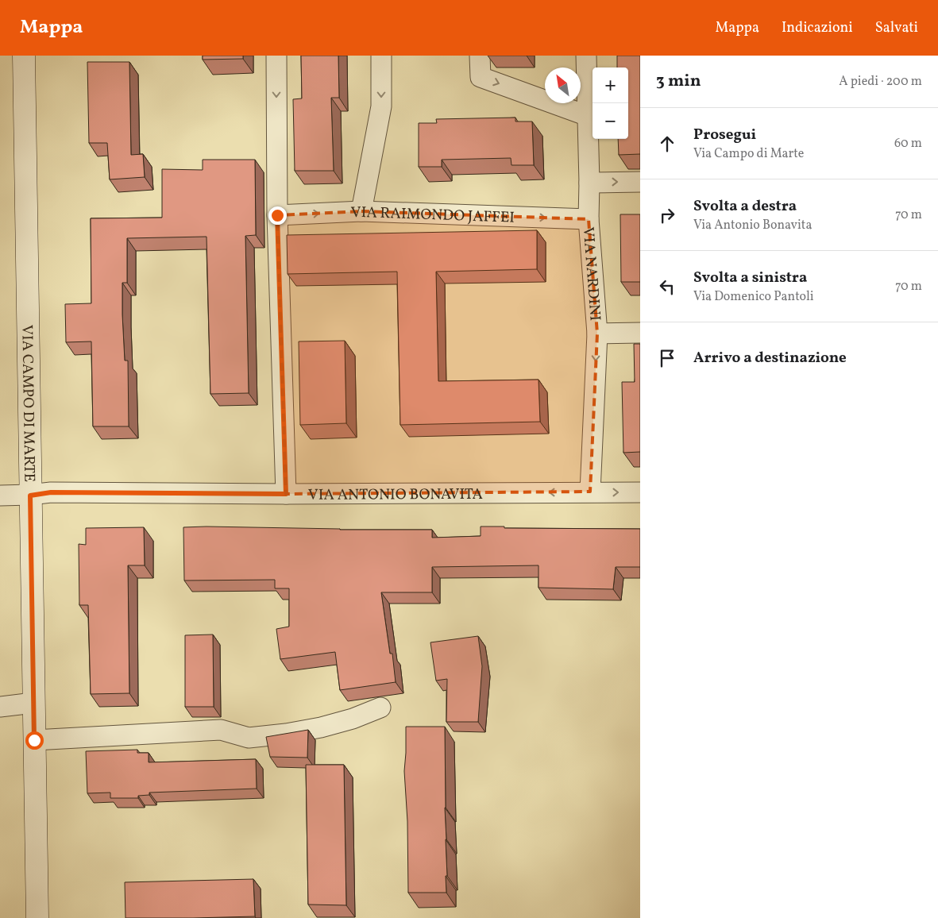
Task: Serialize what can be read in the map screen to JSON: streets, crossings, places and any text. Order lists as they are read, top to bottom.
{
  "streets": {
    "main road": ["VIA CAMPO DI MARTE"],
    "street": ["VIA RAIMONDO JAFFEI", "VIA NARDINI", "VIA ANTONIO BONAVITA"]
  },
  "crossings": [
    ["VIA RAIMONDO JAFFEI", "VIA NARDINI"],
    ["VIA NARDINI", "VIA ANTONIO BONAVITA"],
    ["VIA CAMPO DI MARTE", "VIA ANTONIO BONAVITA"]
  ],
  "one_way": ["VIA RAIMONDO JAFFEI", "VIA NARDINI"],
  "north": "top left",
  "page": {
    "header": "Mappa",
    "nav": ["Mappa", "Indicazioni", "Salvati"],
    "heading": ["3 min", "A piedi · 200 m"],
    "map_buttons": ["+", "−"],
    "list": [
      ["Prosegui", "Via Campo di Marte", "60 m"],
      ["Svolta a destra", "Via Antonio Bonavita", "70 m"],
      ["Svolta a sinistra", "Via Domenico Pantoli", "70 m"],
      "Arrivo a destinazione"
    ]
  }
}
